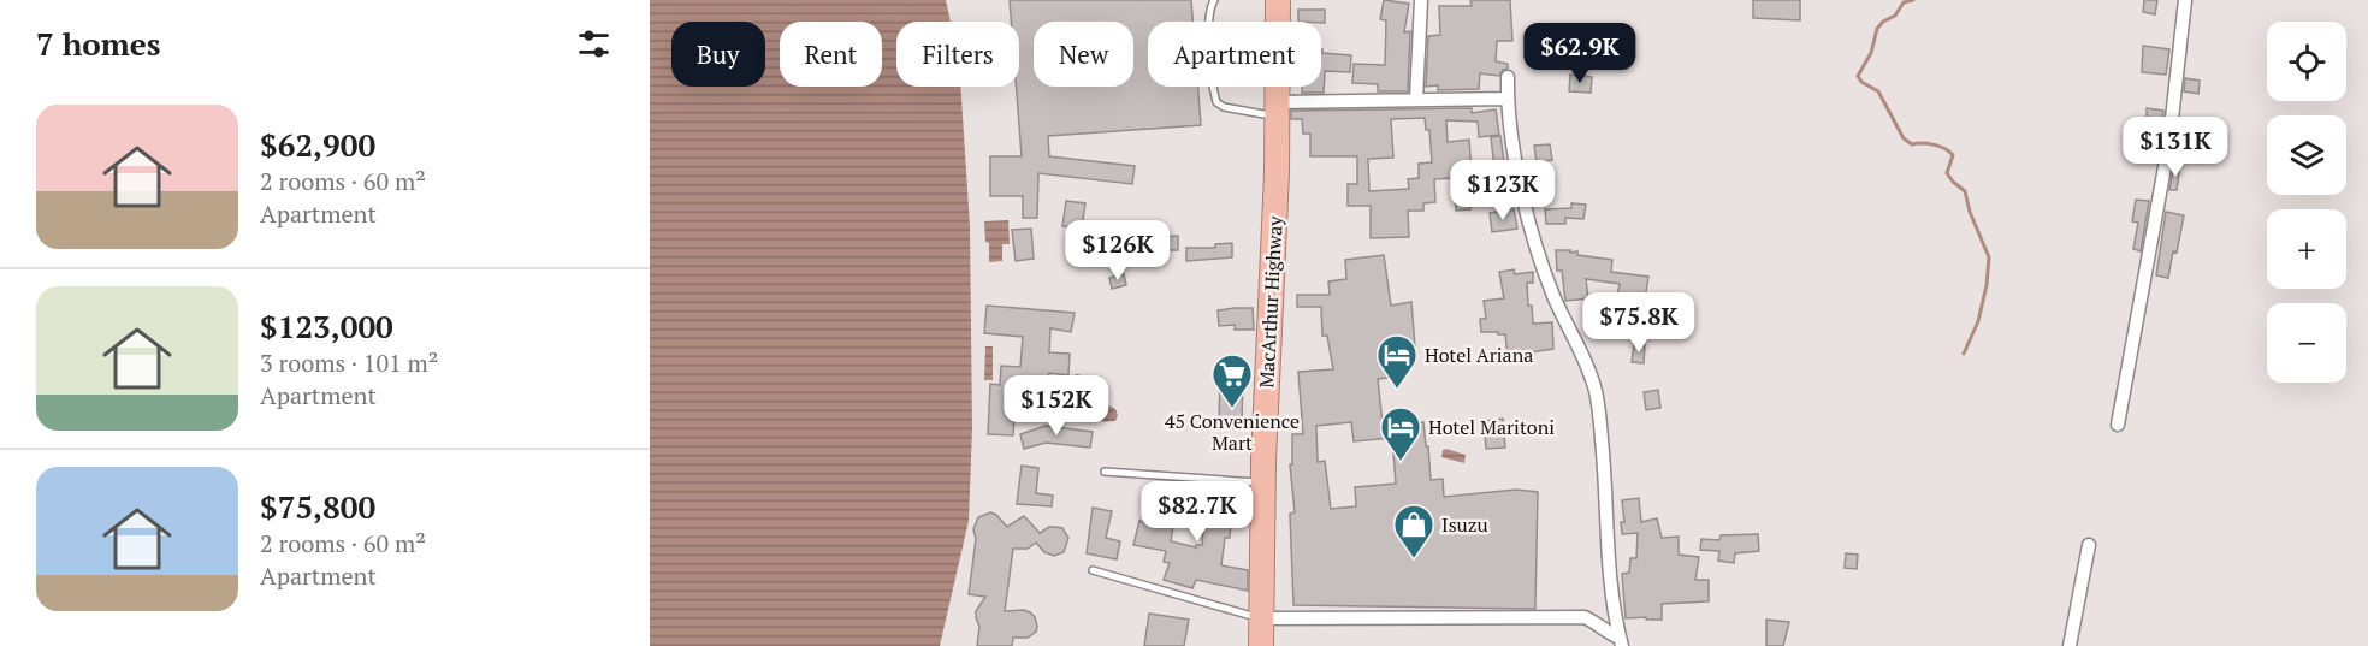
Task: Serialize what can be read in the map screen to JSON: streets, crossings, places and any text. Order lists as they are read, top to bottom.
{
  "streets": {
    "highway": ["MacArthur Highway"]
  },
  "places": {
    "hotel": ["Hotel Ariana", "Hotel Maritoni"],
    "supermarket": ["45 Convenience Mart"],
    "shop": ["Isuzu"]
  },
  "page": {
    "heading": "7 homes",
    "map_buttons": ["+", "−"],
    "chip": [
      "Buy",
      "Rent",
      "Filters",
      "New",
      "Apartment"
    ],
    "price": [
      "$62.9K",
      "$131K",
      "$123K",
      "$126K",
      "$75.8K",
      "$152K",
      "$82.7K"
    ],
    "list": [
      {
        "name": "$62,900",
        "note": "2 rooms · 60 m² · Apartment"
      },
      {
        "name": "$123,000",
        "note": "3 rooms · 101 m² · Apartment"
      },
      {
        "name": "$75,800",
        "note": "2 rooms · 60 m² · Apartment"
      }
    ]
  }
}
